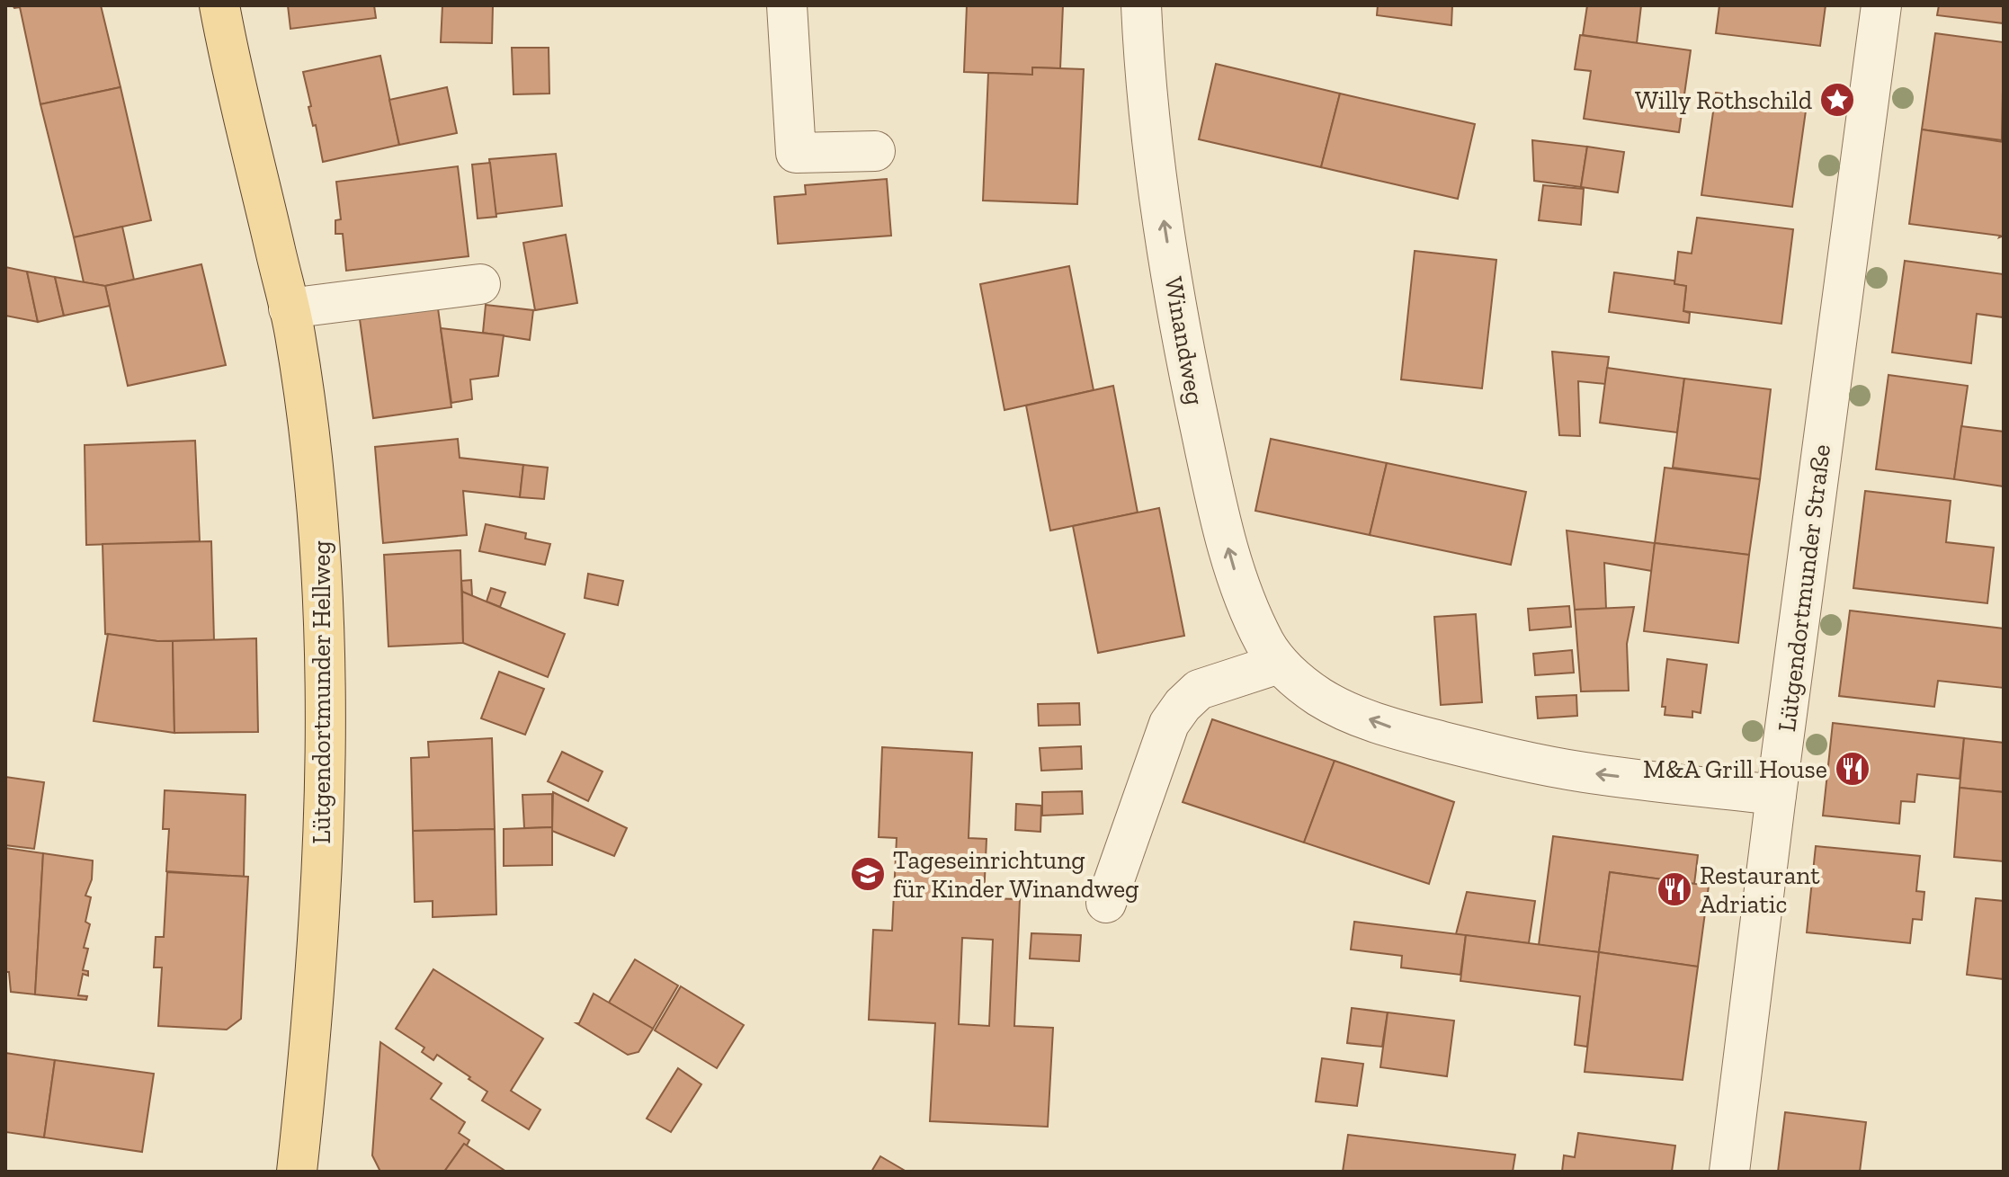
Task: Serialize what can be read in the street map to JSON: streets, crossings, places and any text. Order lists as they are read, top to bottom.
{
  "streets": {
    "main road": ["Lütgendortmunder Hellweg"],
    "street": ["Winandweg", "Lütgendortmunder Straße"]
  },
  "crossings": [
    ["Winandweg", "Lütgendortmunder Straße"]
  ],
  "one_way": ["Winandweg"],
  "places": {
    "place": ["Willy Rothschild"],
    "restaurant": ["M&A Grill House", "Restaurant Adriatic"],
    "school or university": ["Tageseinrichtung für Kinder Winandweg"]
  }
}
